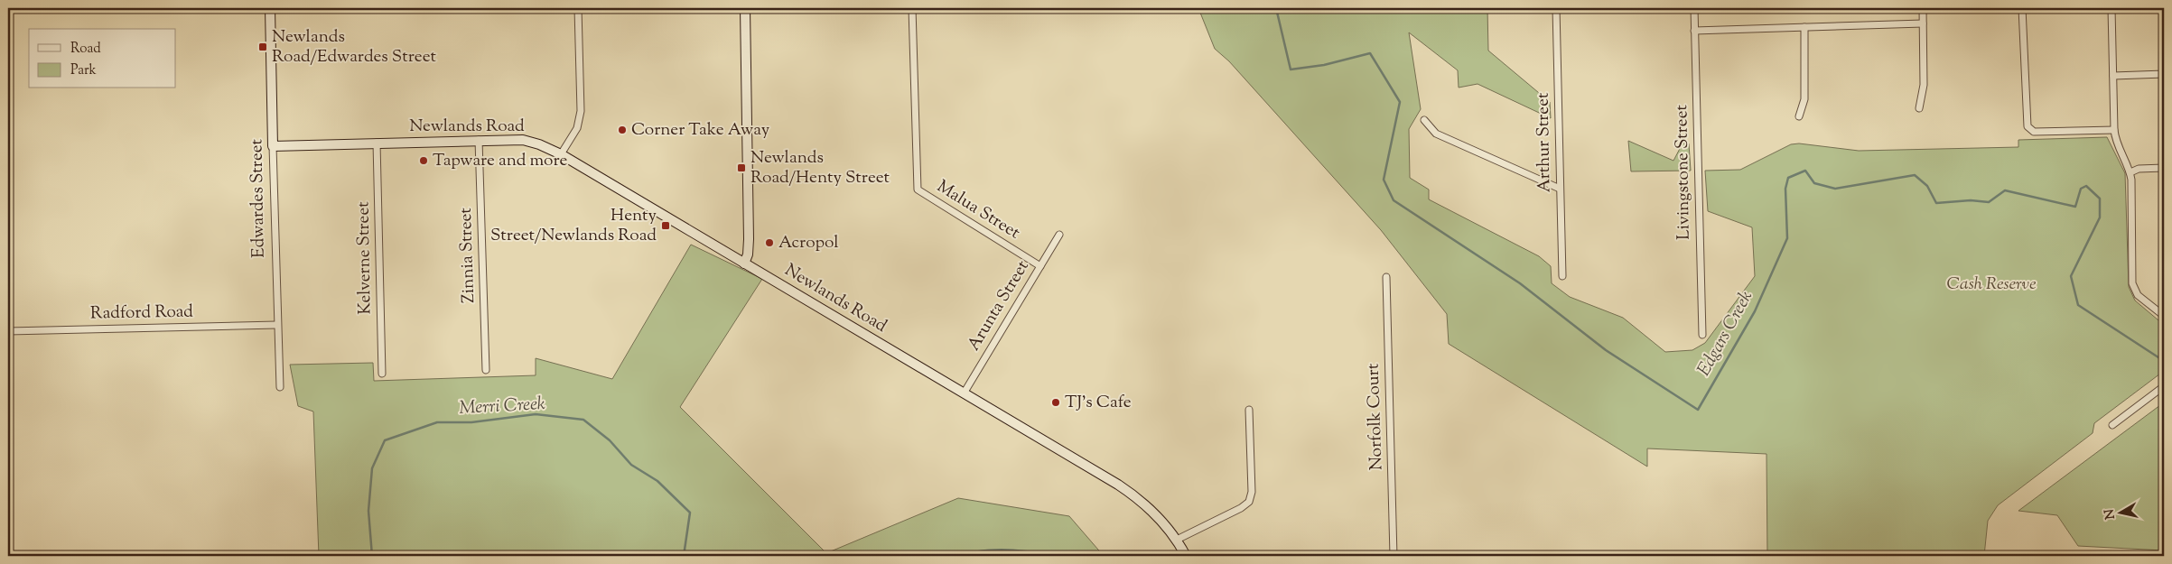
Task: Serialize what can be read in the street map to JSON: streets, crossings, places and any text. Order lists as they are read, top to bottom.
{
  "streets": {
    "street": [
      "Newlands Road",
      "Arthur Street",
      "Livingstone Street",
      "Edwardes Street",
      "Malua Street",
      "Zinnia Street",
      "Kelverne Street",
      "Arunta Street",
      "Radford Road",
      "Norfolk Court"
    ]
  },
  "crossings": [
    ["Newlands Road", "Edwardes Street"],
    ["Newlands Road", "Zinnia Street"],
    ["Newlands Road", "Kelverne Street"],
    ["Newlands Road", "Arunta Street"],
    ["Edwardes Street", "Radford Road"],
    ["Malua Street", "Arunta Street"]
  ],
  "water": ["Edgars Creek", "Merri Creek"],
  "parks": ["Cash Reserve"],
  "places": {
    "transit": ["Newlands Road/Edwardes Street", "Newlands Road/Henty Street", "Henty Street/Newlands Road"],
    "other": [
      "Corner Take Away",
      "Tapware and more",
      "Acropol",
      "TJ's Cafe"
    ]
  },
  "legend": ["Road", "Park"],
  "north": "left"
}
